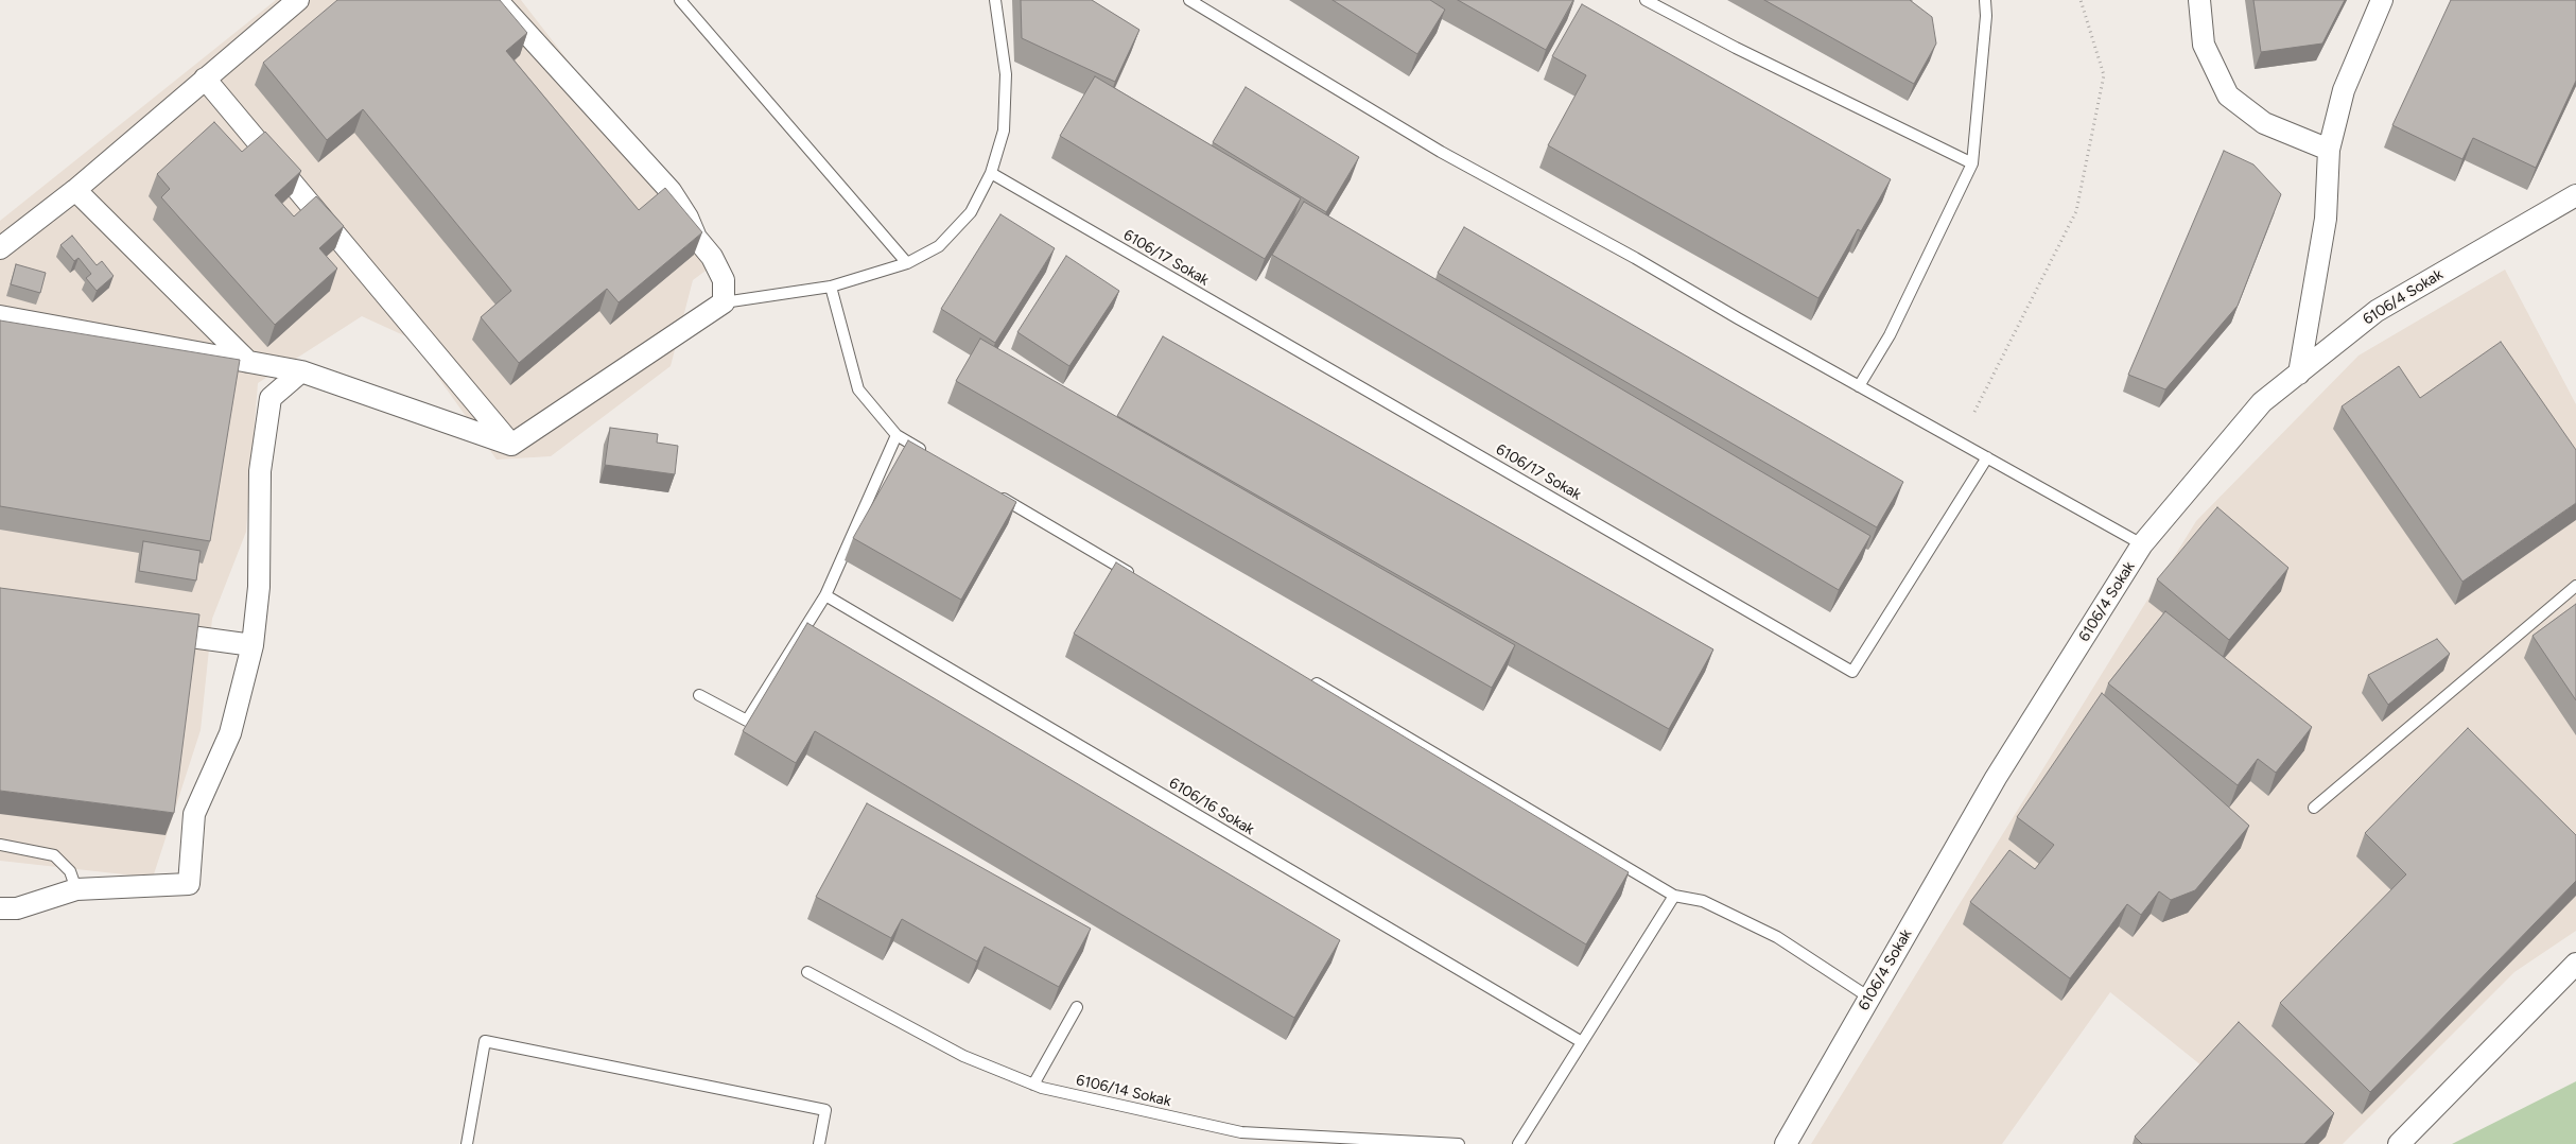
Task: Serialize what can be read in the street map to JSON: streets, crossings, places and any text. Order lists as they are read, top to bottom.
{
  "streets": {
    "street": ["6106/4 Sokak"],
    "lane": ["6106/17 Sokak", "6106/16 Sokak", "6106/14 Sokak"]
  }
}
